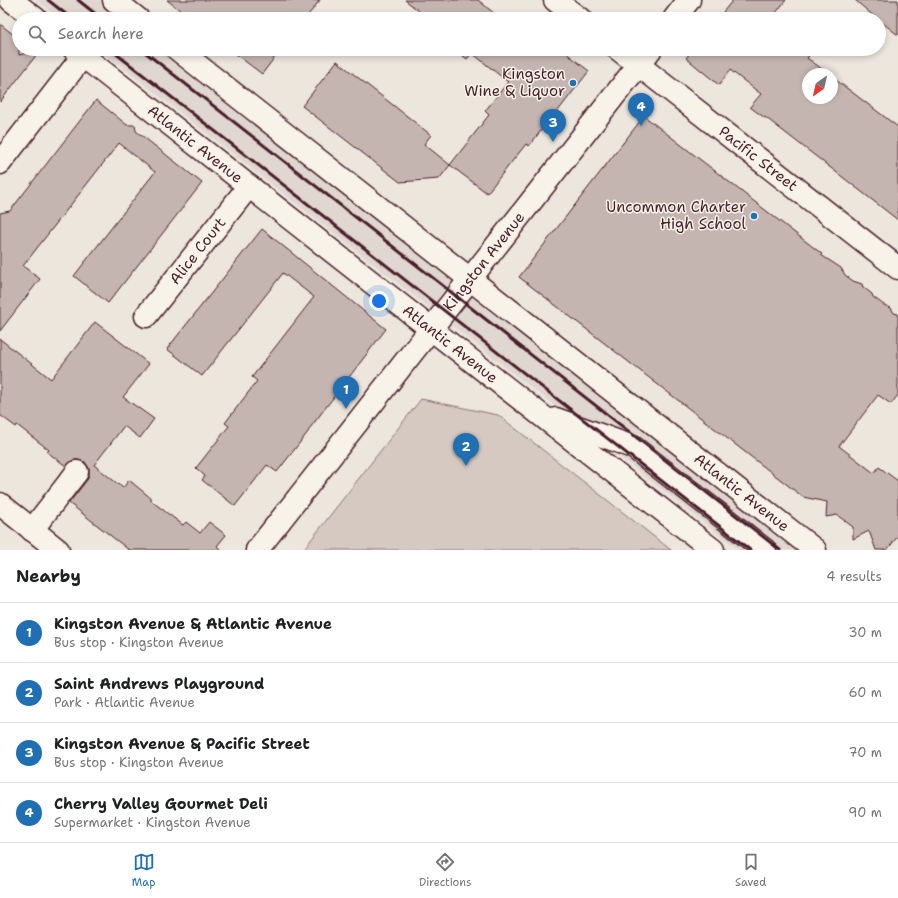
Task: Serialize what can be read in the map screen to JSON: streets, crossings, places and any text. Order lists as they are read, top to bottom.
{
  "streets": {
    "main road": [
      "Atlantic Avenue",
      "Pacific Street",
      "Alice Court",
      "Kingston Avenue"
    ]
  },
  "crossings": [
    ["Atlantic Avenue", "Alice Court"],
    ["Atlantic Avenue", "Kingston Avenue"],
    ["Pacific Street", "Kingston Avenue"]
  ],
  "places": ["Kingston Wine & Liquor", "Uncommon Charter High School"],
  "north": "bottom left",
  "page": {
    "search": "Search here",
    "pins": [
      "4",
      "3",
      "1",
      "2"
    ],
    "heading": ["Nearby", "4 results"],
    "list": [
      {
        "mark": "1",
        "name": "Kingston Avenue & Atlantic Avenue",
        "note": "Bus stop · Kingston Avenue",
        "value": "30 m"
      },
      {
        "mark": "2",
        "name": "Saint Andrews Playground",
        "note": "Park · Atlantic Avenue",
        "value": "60 m"
      },
      {
        "mark": "3",
        "name": "Kingston Avenue & Pacific Street",
        "note": "Bus stop · Kingston Avenue",
        "value": "70 m"
      },
      {
        "mark": "4",
        "name": "Cherry Valley Gourmet Deli",
        "note": "Supermarket · Kingston Avenue",
        "value": "90 m"
      }
    ],
    "nav": ["Map", "Directions", "Saved"]
  }
}
